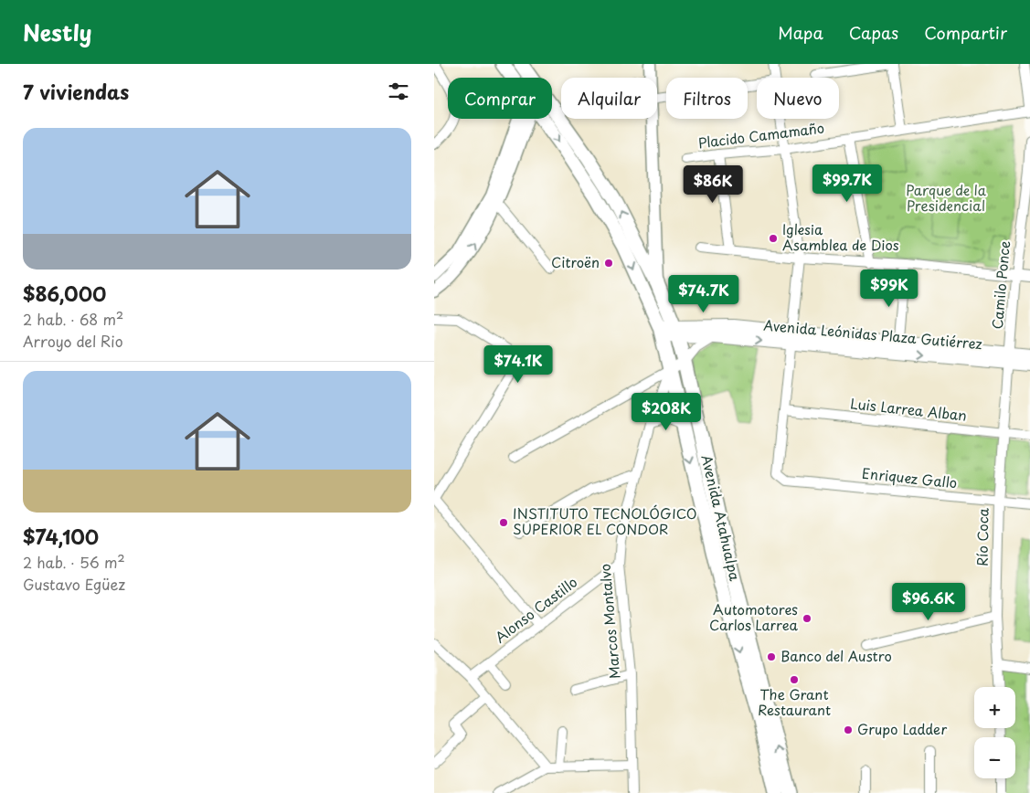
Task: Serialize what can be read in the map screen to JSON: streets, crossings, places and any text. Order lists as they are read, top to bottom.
{
  "streets": {
    "main road": ["Avenida Leónidas Plaza Gutiérrez", "Avenida Atahualpa"],
    "street": [
      "Placido Camamaño",
      "Camilo Ponce",
      "Luis Larrea Alban",
      "Enriquez Gallo",
      "Río Coca",
      "Alonso Castillo",
      "Marcos Montalvo"
    ]
  },
  "crossings": [
    ["Camilo Ponce", "Avenida Leónidas Plaza Gutiérrez"],
    ["Camilo Ponce", "Luis Larrea Alban"],
    ["Camilo Ponce", "Río Coca"],
    ["Avenida Leónidas Plaza Gutiérrez", "Avenida Atahualpa"],
    ["Luis Larrea Alban", "Enriquez Gallo"],
    ["Luis Larrea Alban", "Río Coca"],
    ["Enriquez Gallo", "Río Coca"],
    ["Avenida Atahualpa", "Marcos Montalvo"],
    ["Alonso Castillo", "Marcos Montalvo"]
  ],
  "parks": ["Parque de la Presidencial"],
  "places": [
    "Iglesia Asamblea de Dios",
    "Citroën",
    "INSTITUTO TECNOLÓGICO SUPERIOR EL CONDOR",
    "Automotores Carlos Larrea",
    "Banco del Austro",
    "The Grant Restaurant",
    "Grupo Ladder"
  ],
  "page": {
    "header": "Nestly",
    "nav": ["Mapa", "Capas", "Compartir"],
    "heading": "7 viviendas",
    "chip": [
      "Comprar",
      "Alquilar",
      "Filtros",
      "Nuevo"
    ],
    "list": [
      {
        "name": "$86,000",
        "note": "2 hab. · 68 m² · Arroyo del Rio"
      },
      {
        "name": "$74,100",
        "note": "2 hab. · 56 m² · Gustavo Egüez"
      }
    ],
    "price": [
      "$99.7K",
      "$86K",
      "$99K",
      "$74.7K",
      "$74.1K",
      "$208K",
      "$96.6K"
    ],
    "map_buttons": ["+", "−"]
  }
}
